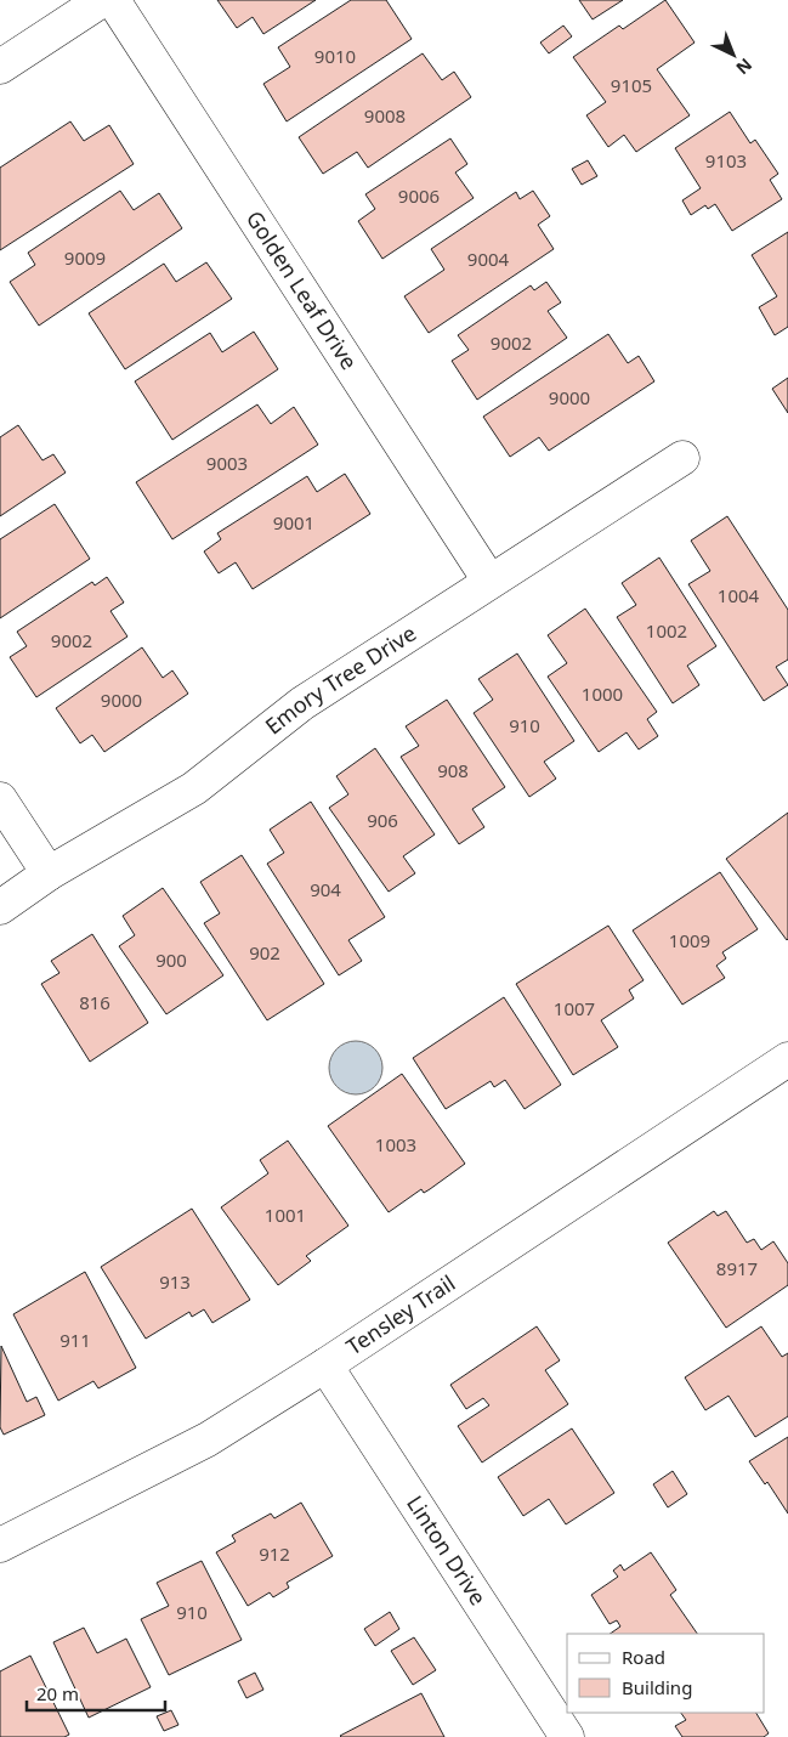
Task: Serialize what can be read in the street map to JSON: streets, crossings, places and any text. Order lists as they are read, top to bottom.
{
  "streets": {
    "street": [
      "Golden Leaf Drive",
      "Emory Tree Drive",
      "Tensley Trail",
      "Linton Drive"
    ]
  },
  "crossings": [
    ["Golden Leaf Drive", "Emory Tree Drive"],
    ["Tensley Trail", "Linton Drive"]
  ],
  "house_numbers": [
    "9010",
    "9105",
    "9008",
    "9103",
    "9006",
    "9009",
    "9004",
    "9002",
    "9000",
    "9003",
    "9001",
    "1004",
    "1002",
    "9002",
    "1000",
    "9000",
    "910",
    "908",
    "906",
    "904",
    "1009",
    "902",
    "900",
    "816",
    "1007",
    "1003",
    "1001",
    "8917",
    "913",
    "911",
    "912",
    "910"
  ],
  "legend": ["Road", "Building"],
  "scale_bar": "20 m",
  "north": "bottom right"
}
